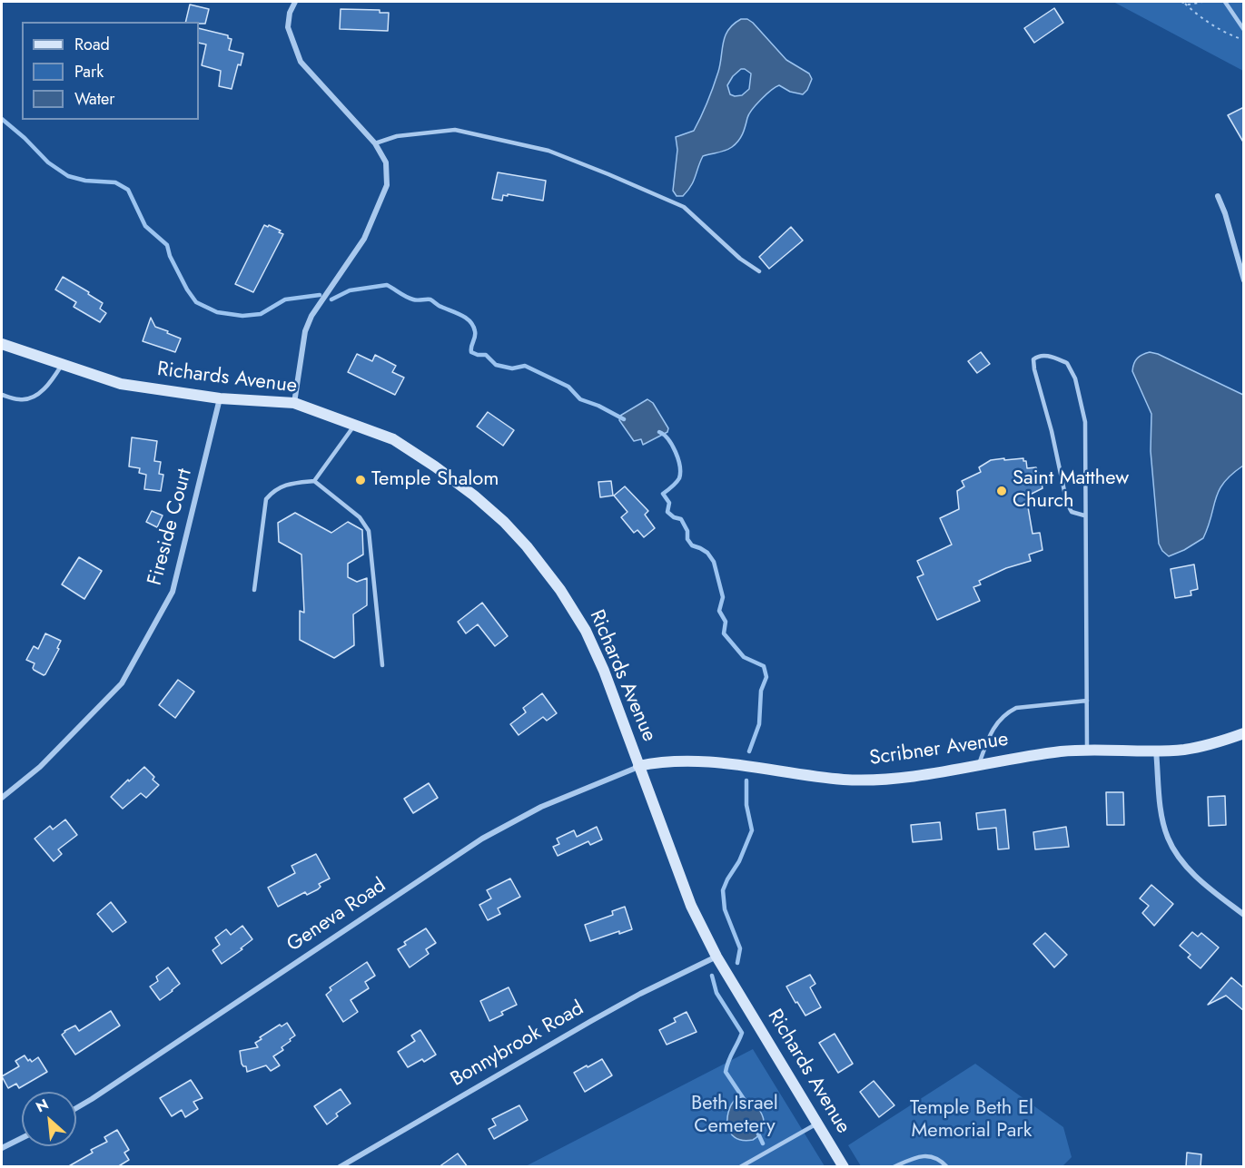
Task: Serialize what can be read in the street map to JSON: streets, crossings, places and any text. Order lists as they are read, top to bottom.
{
  "streets": {
    "street": [
      "Richards Avenue",
      "Fireside Court",
      "Scribner Avenue",
      "Geneva Road",
      "Bonnybrook Road"
    ]
  },
  "crossings": [
    ["Richards Avenue", "Fireside Court"],
    ["Richards Avenue", "Scribner Avenue"],
    ["Richards Avenue", "Geneva Road"],
    ["Richards Avenue", "Bonnybrook Road"],
    ["Scribner Avenue", "Geneva Road"]
  ],
  "parks": ["Beth Israel Cemetery", "Temple Beth El Memorial Park"],
  "places": ["Temple Shalom", "Saint Matthew Church"],
  "legend": ["Road", "Park", "Water"],
  "north": "top left"
}
